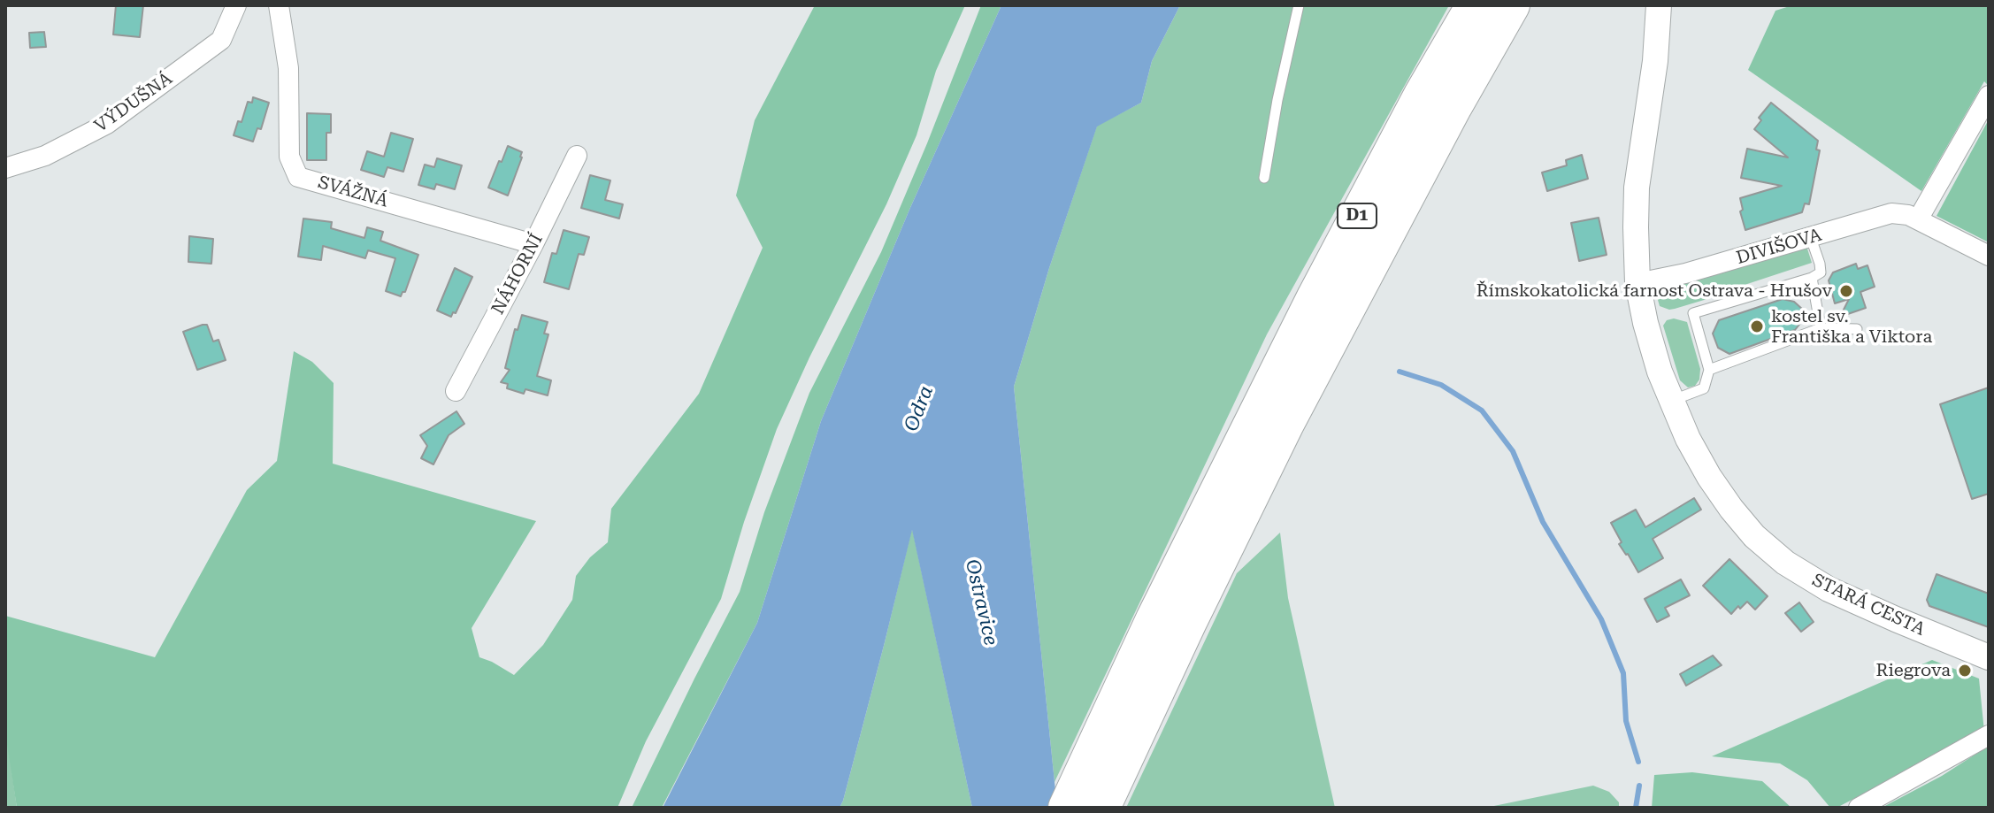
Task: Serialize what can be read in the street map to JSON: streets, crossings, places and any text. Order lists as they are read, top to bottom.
{
  "streets": {
    "highway": ["D1"],
    "street": [
      "VÝDUŠNÁ",
      "SVÁŽNÁ",
      "DIVIŠOVA",
      "NÁHORNÍ",
      "STARÁ CESTA"
    ]
  },
  "crossings": [
    ["SVÁŽNÁ", "NÁHORNÍ"],
    ["DIVIŠOVA", "STARÁ CESTA"]
  ],
  "water": ["Odra", "Ostravice"],
  "places": ["Římskokatolická farnost Ostrava - Hrušov", "kostel sv. Františka a Viktora", "Riegrova"]
}
